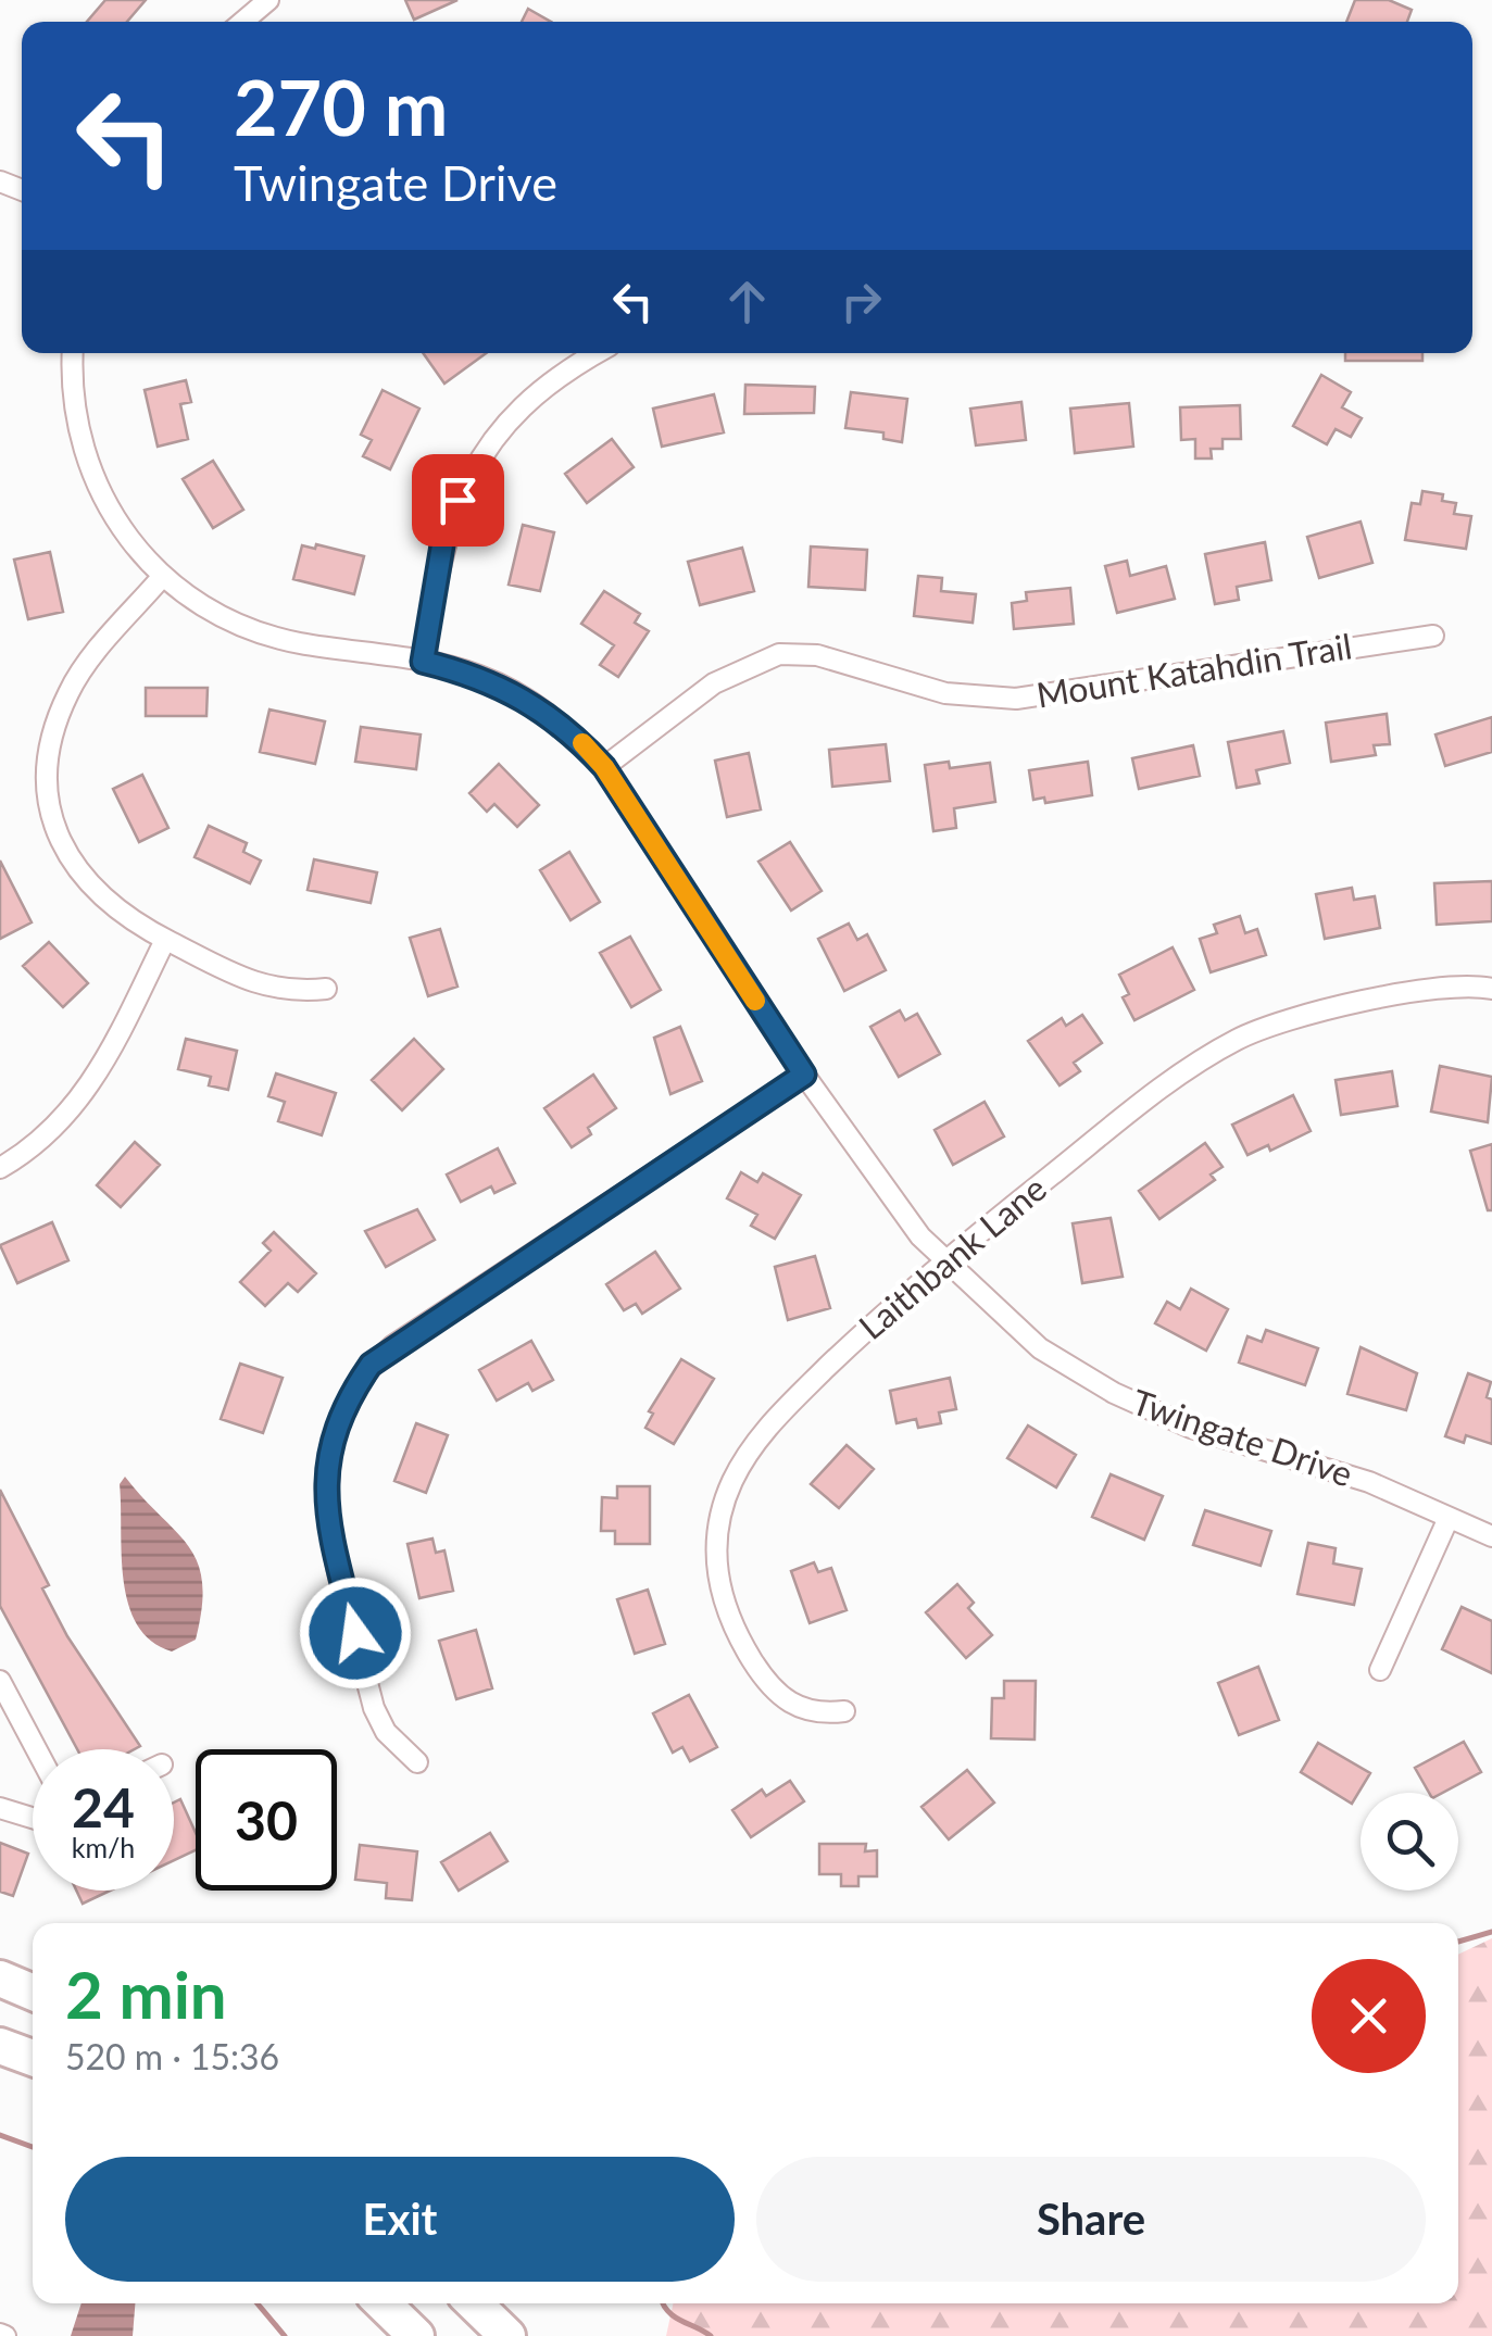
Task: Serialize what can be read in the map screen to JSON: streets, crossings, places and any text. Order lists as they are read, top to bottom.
{
  "streets": {
    "street": ["Mount Katahdin Trail", "Laithbank Lane", "Twingate Drive"]
  },
  "crossings": [
    ["Mount Katahdin Trail", "Twingate Drive"],
    ["Laithbank Lane", "Twingate Drive"]
  ],
  "page": {
    "turn": ["270 m", "Twingate Drive"],
    "speed": "24 km/h",
    "limit": "30",
    "heading": ["2 min", "520 m · 15:36"],
    "buttons": ["Exit", "Share"]
  }
}
